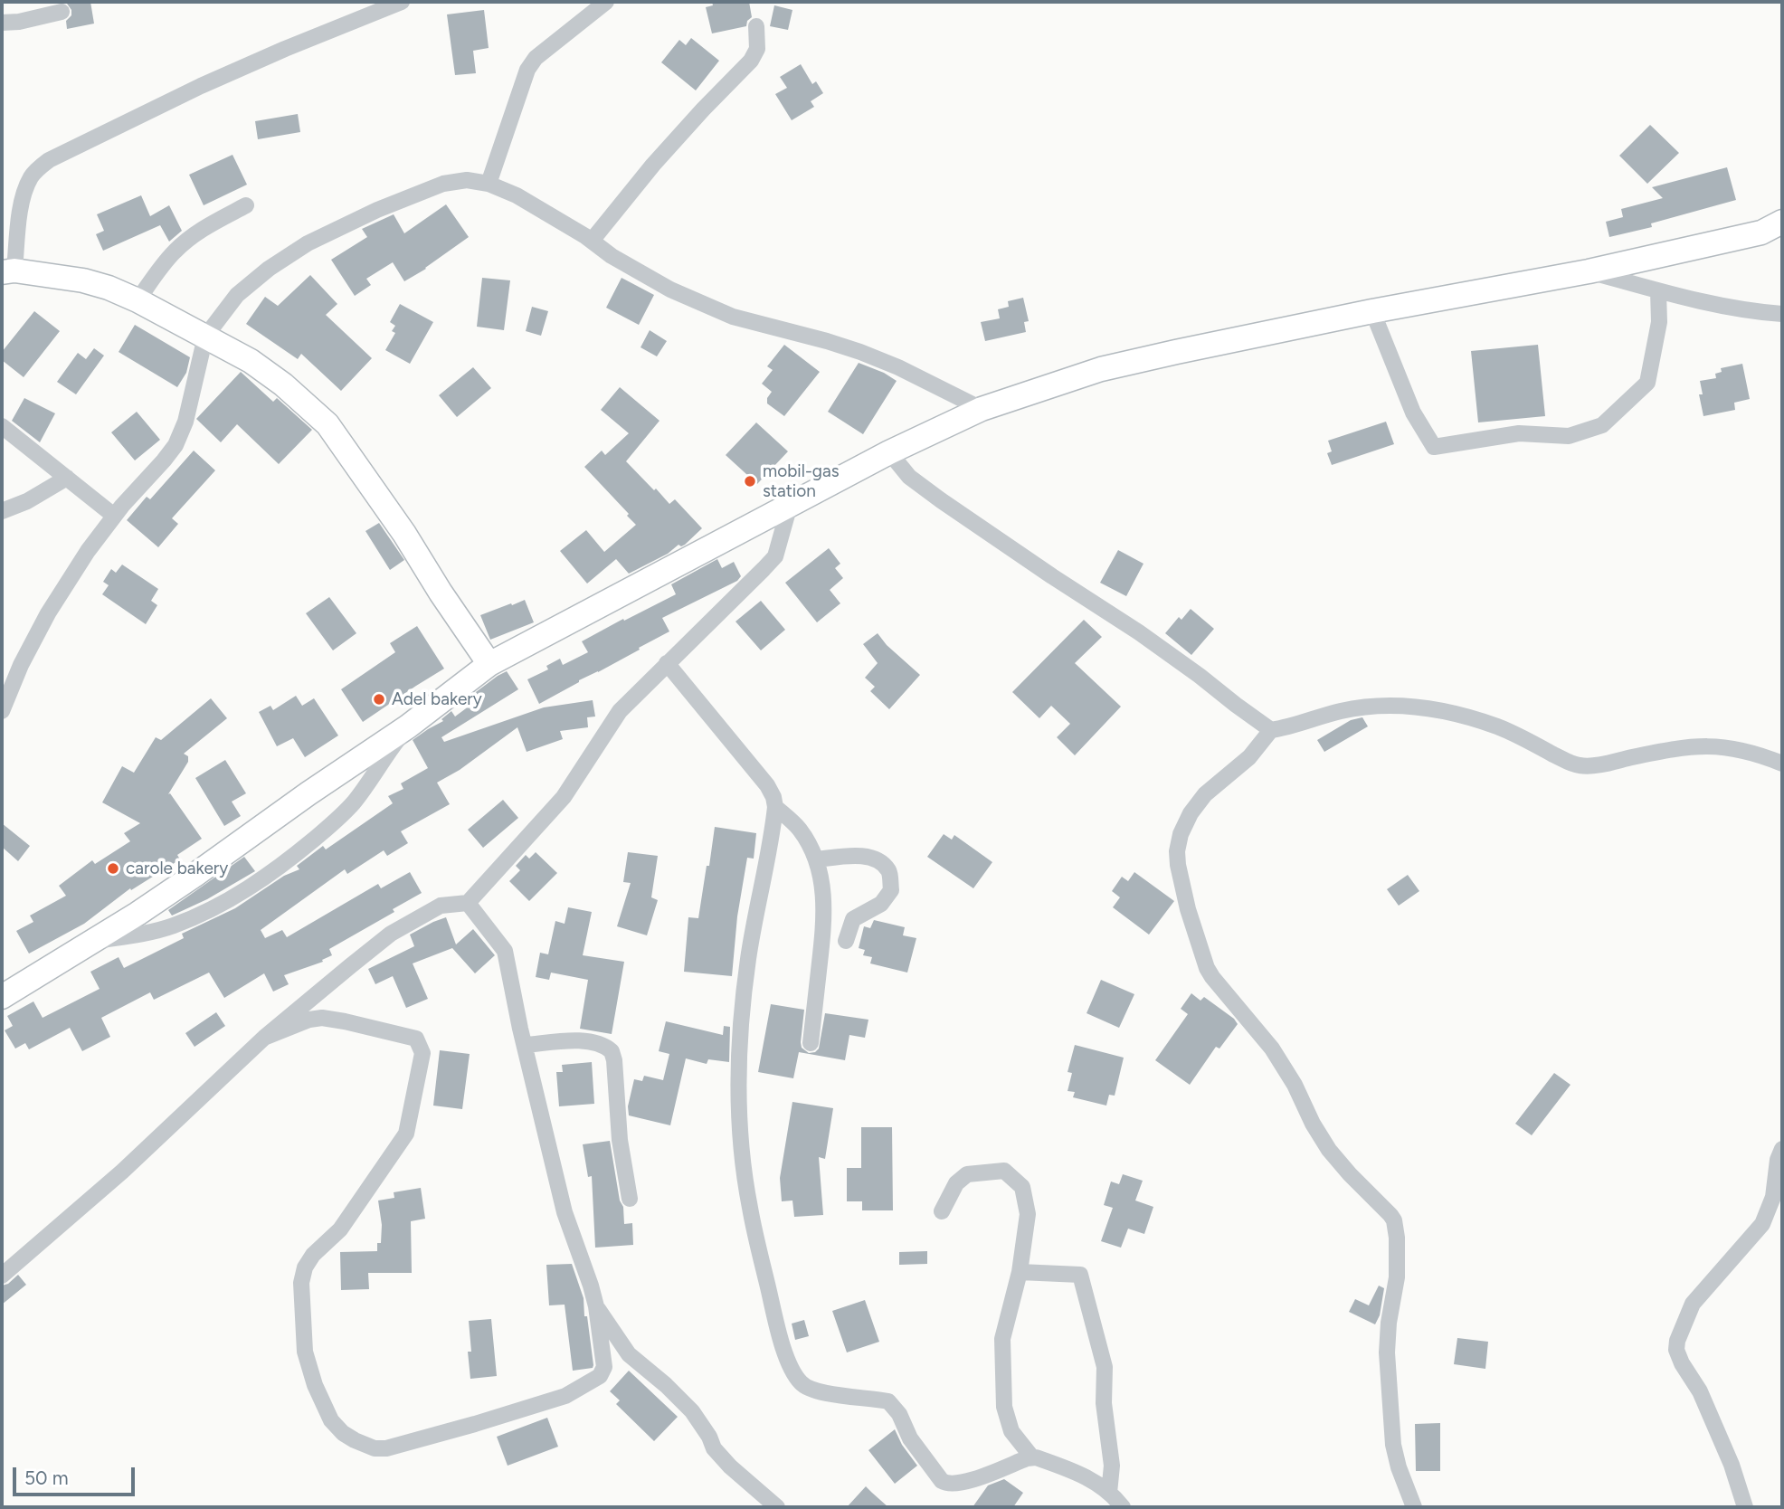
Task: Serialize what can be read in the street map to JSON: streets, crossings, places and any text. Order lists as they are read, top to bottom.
{
  "places": ["mobil-gas station", "Adel bakery", "carole bakery"],
  "scale_bar": "50 m"
}
